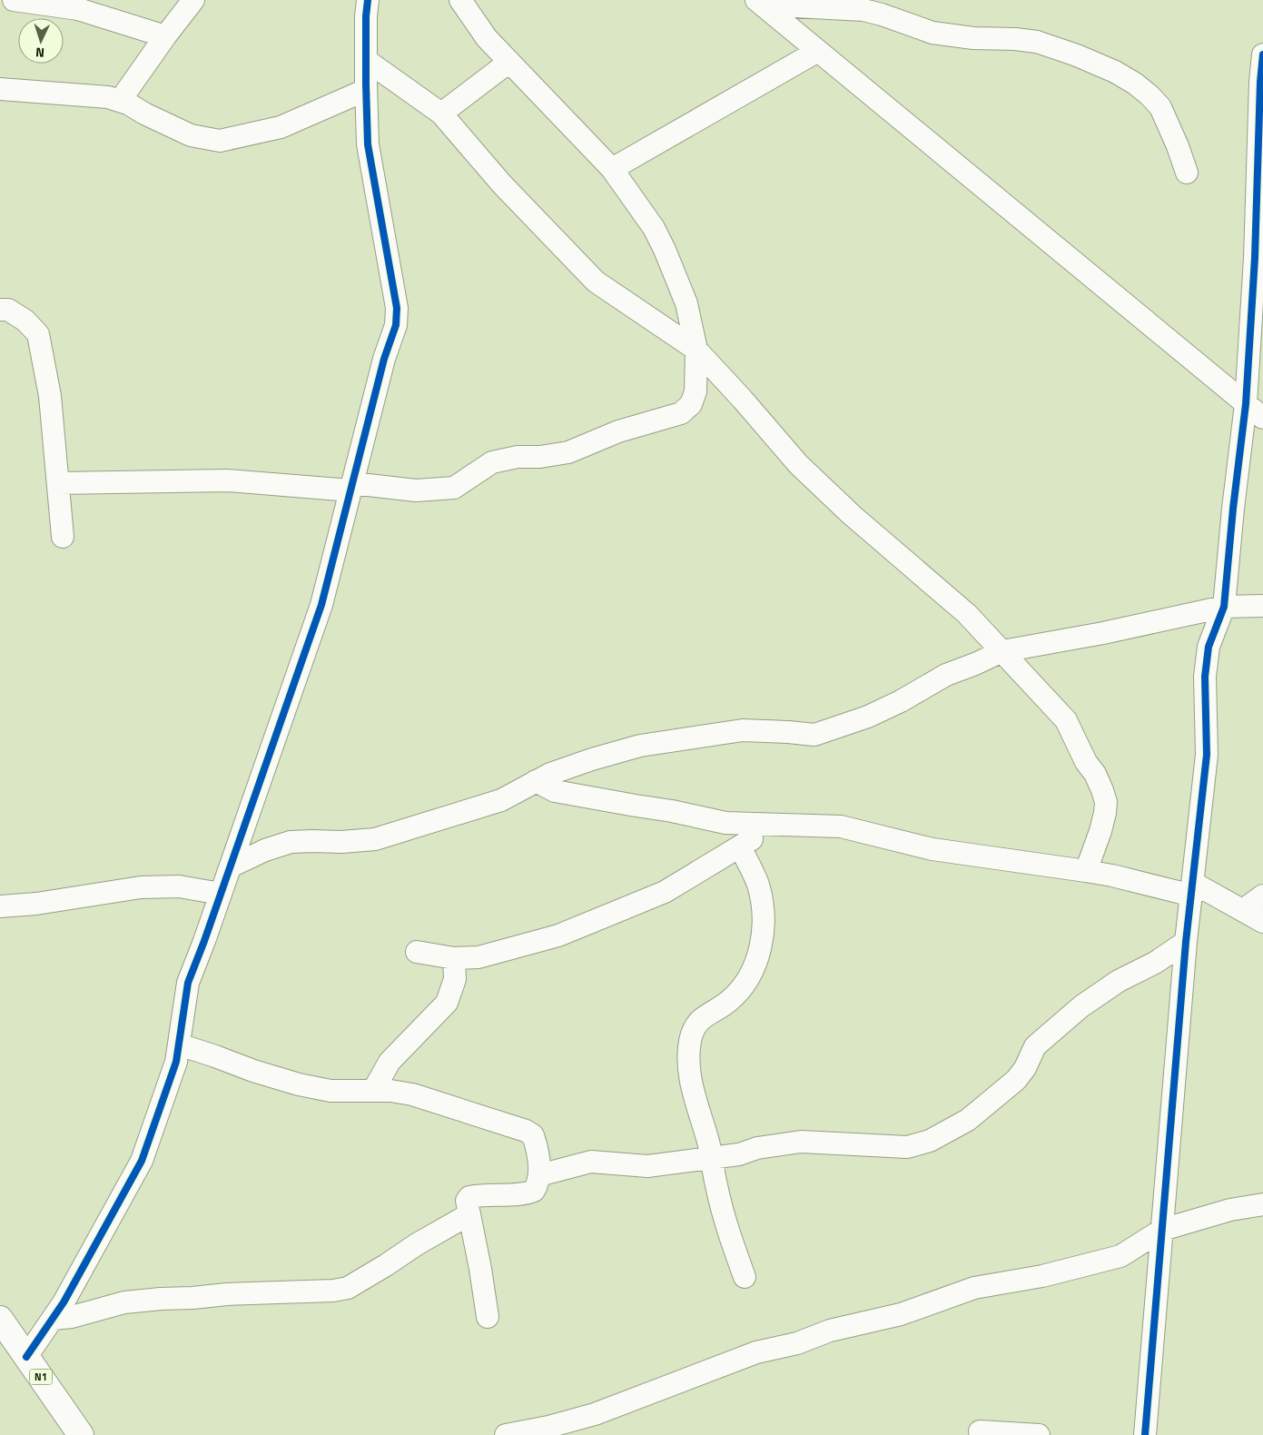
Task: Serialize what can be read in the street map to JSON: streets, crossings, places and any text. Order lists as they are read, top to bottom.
{
  "streets": {
    "highway": ["N1"]
  },
  "north": "bottom"
}
